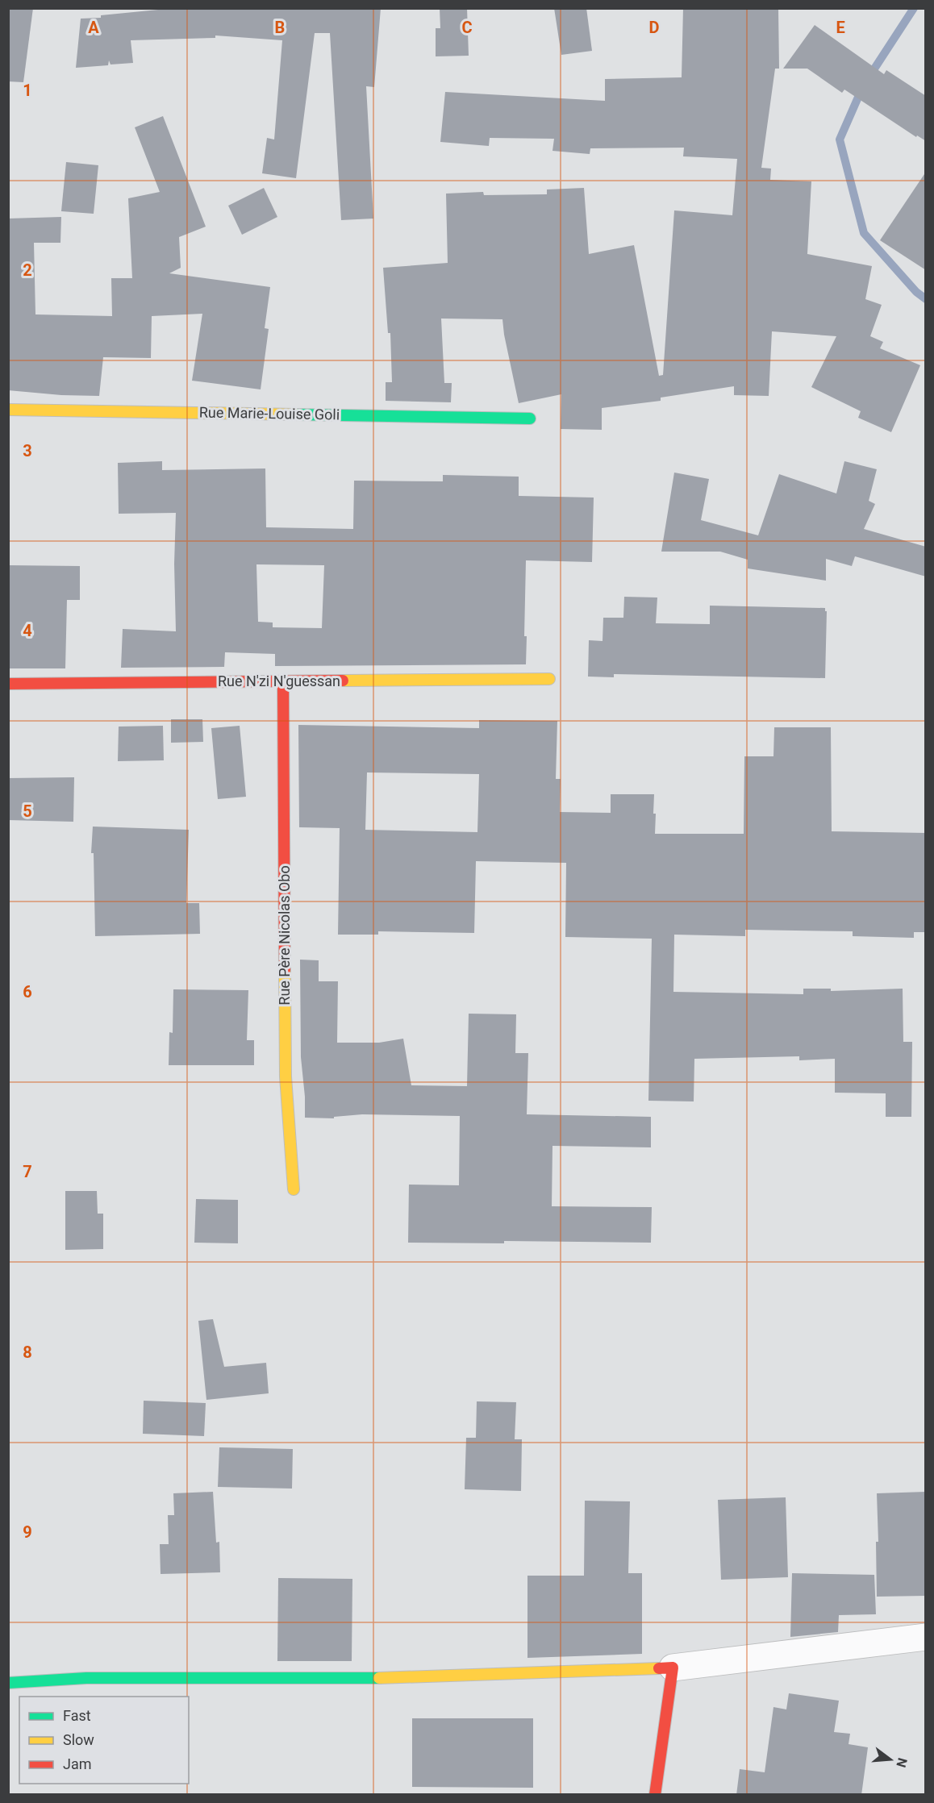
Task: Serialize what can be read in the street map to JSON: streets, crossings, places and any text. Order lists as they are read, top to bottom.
{
  "streets": {
    "street": ["Rue Marie-Louise Goli", "Rue N'zi N'guessan", "Rue Père Nicolas Obo"]
  },
  "crossings": [
    ["Rue N'zi N'guessan", "Rue Père Nicolas Obo"]
  ],
  "legend": ["Fast", "Slow", "Jam"],
  "north": "right",
  "grid": {
    "columns": [
      "A",
      "B",
      "C",
      "D",
      "E"
    ],
    "rows": [
      "1",
      "2",
      "3",
      "4",
      "5",
      "6",
      "7",
      "8",
      "9"
    ]
  }
}
